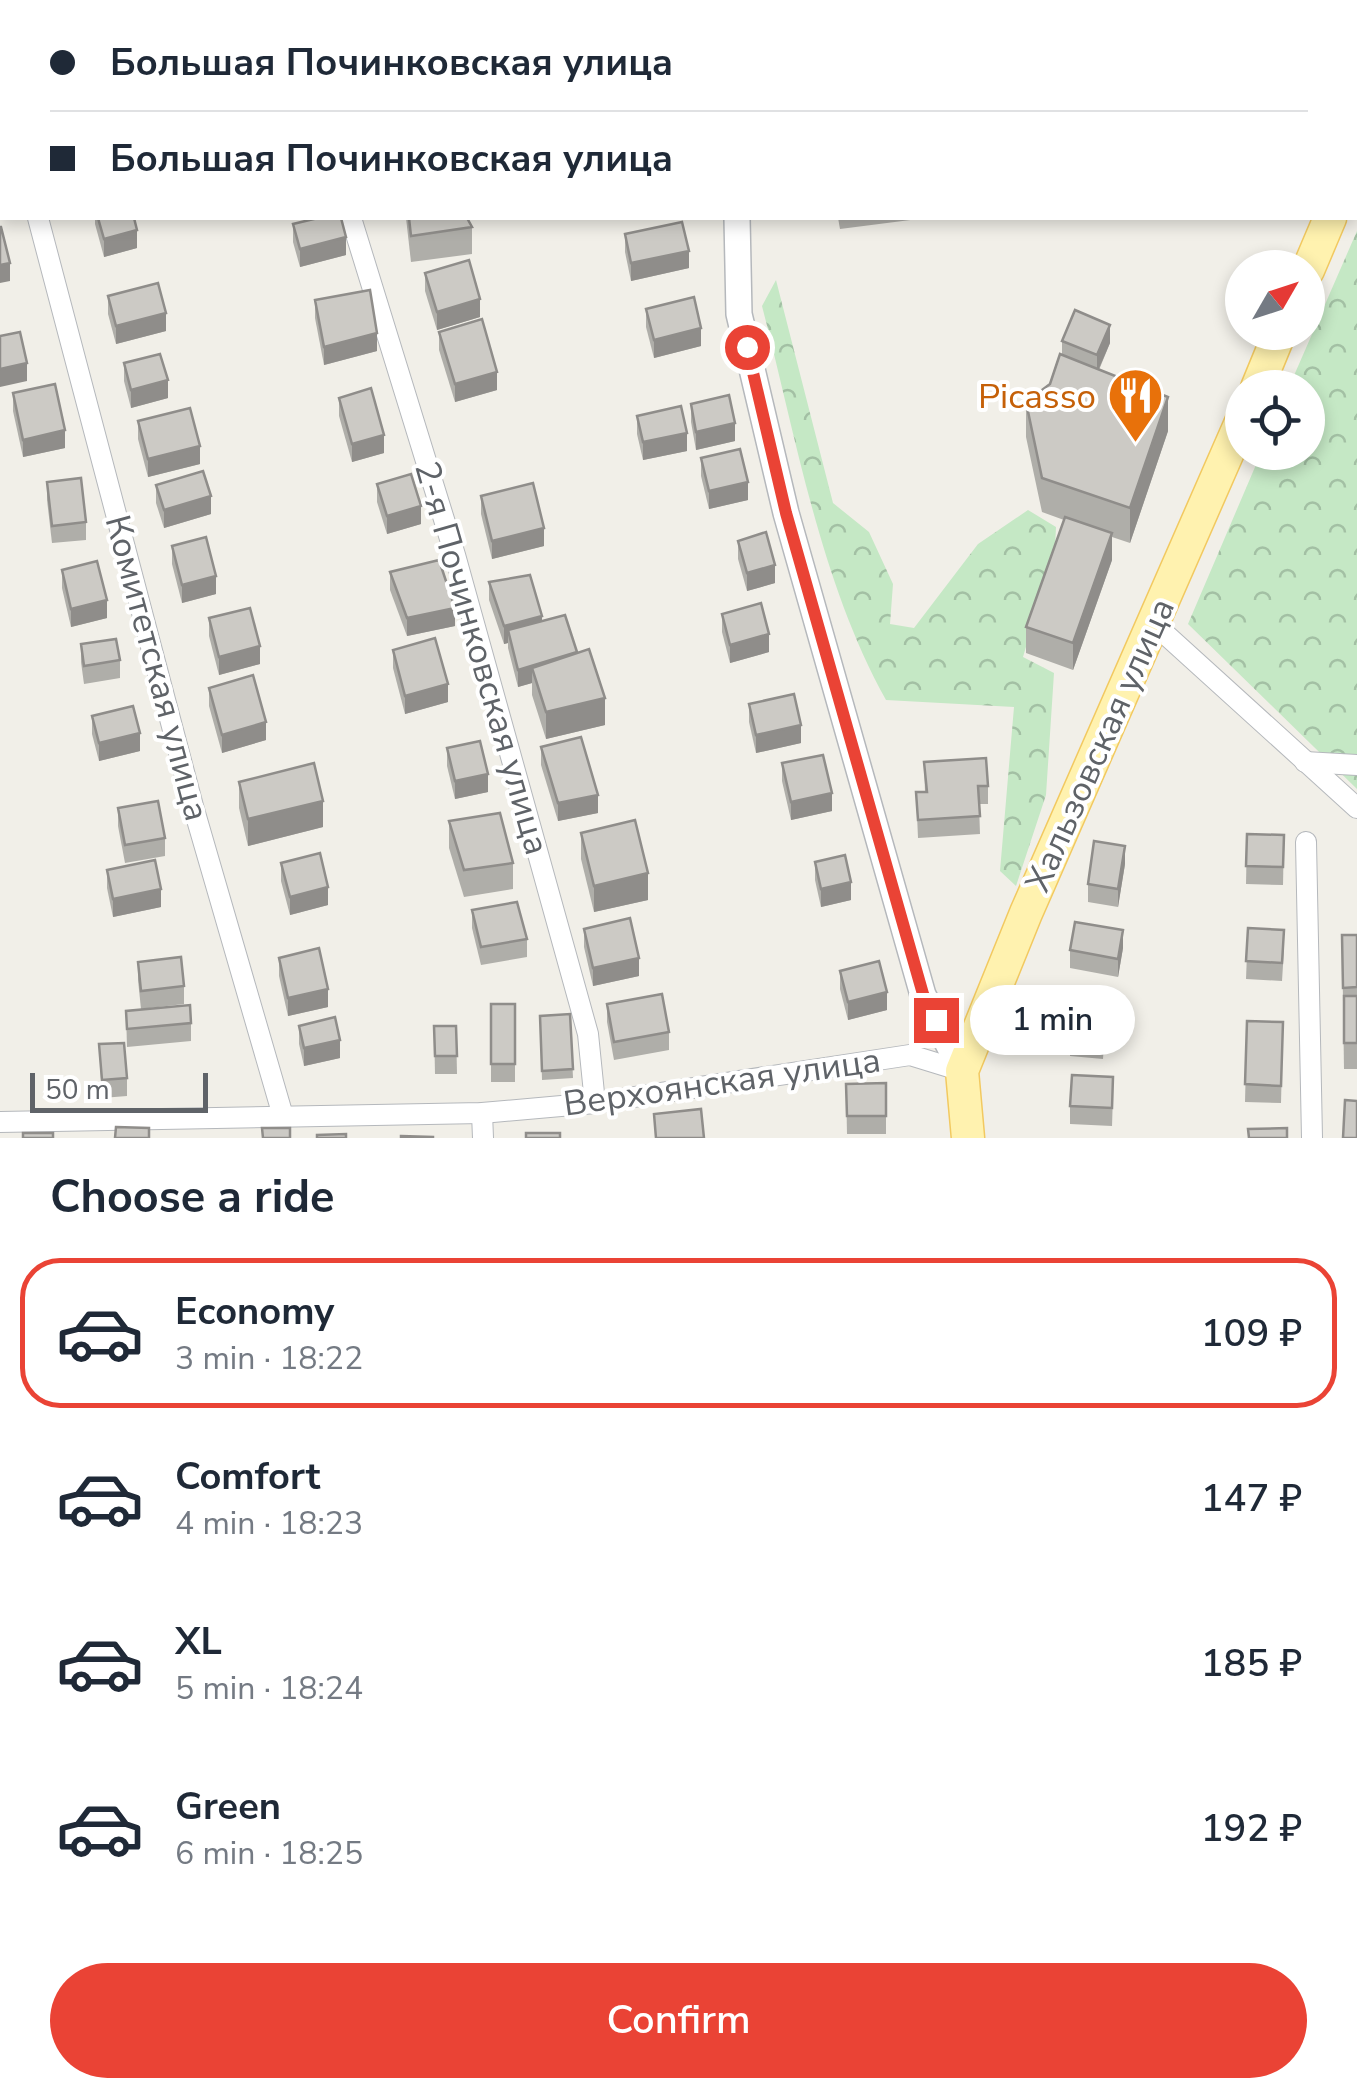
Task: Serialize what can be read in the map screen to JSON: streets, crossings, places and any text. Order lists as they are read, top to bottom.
{
  "streets": {
    "main road": ["Хальзовская улица"],
    "street": ["2-я Починковская улица", "Комитетская улица", "Верхоянская улица"]
  },
  "crossings": [
    ["2-я Починковская улица", "Верхоянская улица"],
    ["Комитетская улица", "Верхоянская улица"],
    ["Хальзовская улица", "Верхоянская улица"]
  ],
  "places": {
    "restaurant": ["Picasso"]
  },
  "scale_bar": "50 m",
  "north": "top right",
  "page": {
    "banner": ["Большая Починковская улица", "Большая Починковская улица"],
    "bubble": "1 min",
    "scale": "50 m",
    "heading": "Choose a ride",
    "list": [
      {
        "name": "Economy",
        "note": "3 min · 18:22",
        "value": "109 ₽"
      },
      {
        "name": "Comfort",
        "note": "4 min · 18:23",
        "value": "147 ₽"
      },
      {
        "name": "XL",
        "note": "5 min · 18:24",
        "value": "185 ₽"
      },
      {
        "name": "Green",
        "note": "6 min · 18:25",
        "value": "192 ₽"
      }
    ],
    "buttons": "Confirm"
  }
}
